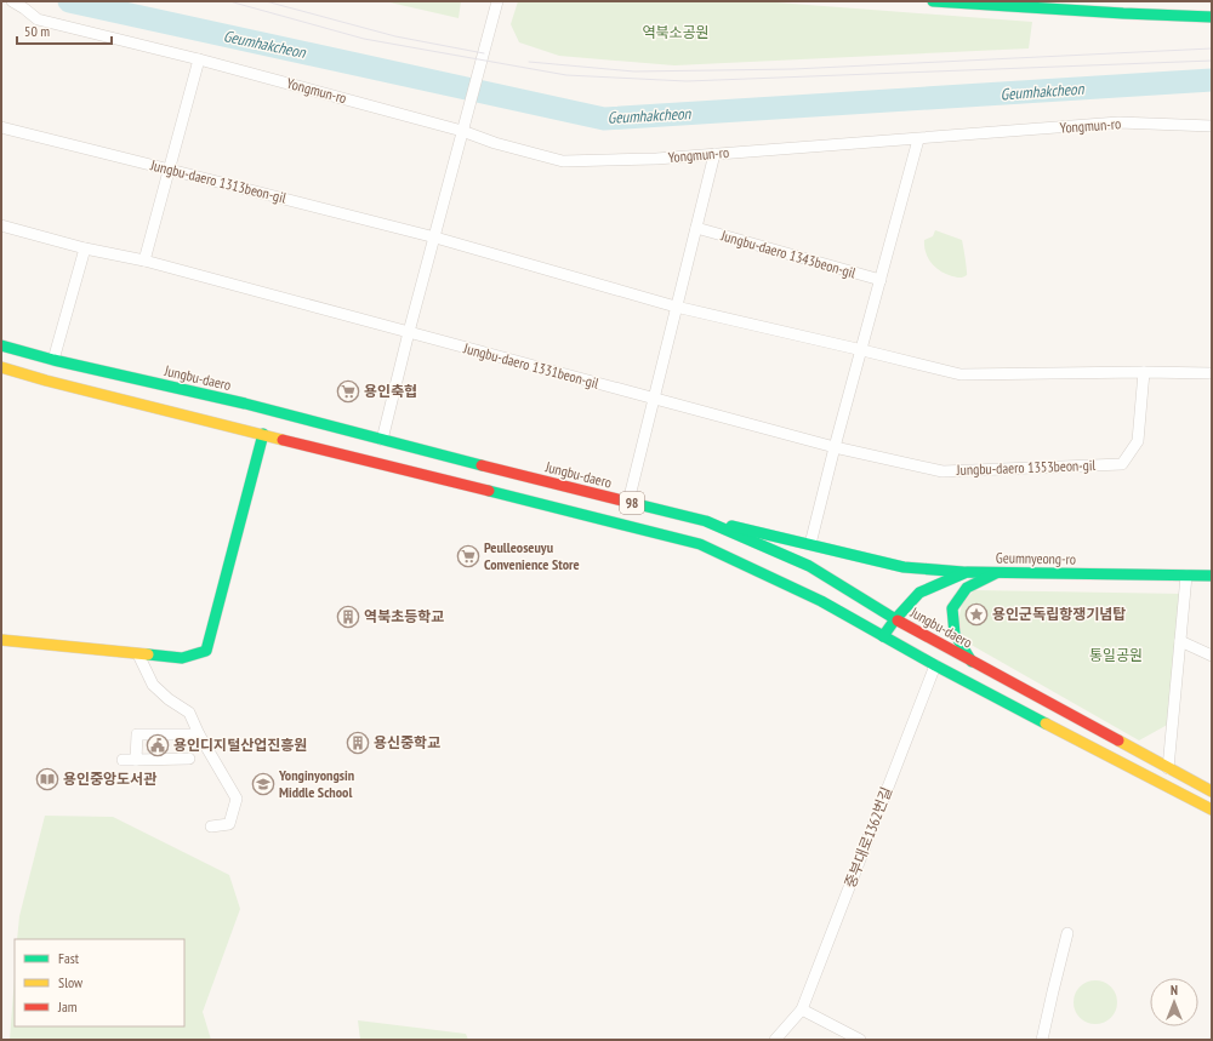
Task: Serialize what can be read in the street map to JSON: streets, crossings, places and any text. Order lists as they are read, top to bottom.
{
  "streets": {
    "main road": ["Jungbu-daero", "98", "Geumnyeong-ro"],
    "street": [
      "Yongmun-ro",
      "Jungbu-daero 1313beon-gil",
      "Jungbu-daero 1343beon-gil",
      "Jungbu-daero 1331beon-gil",
      "Jungbu-daero 1353beon-gil",
      "중부대로1362번길"
    ]
  },
  "crossings": [
    ["Jungbu-daero", "Geumnyeong-ro"],
    ["98", "Geumnyeong-ro"],
    ["98", "중부대로1362번길"]
  ],
  "water": ["Geumhakcheon"],
  "parks": ["역북소공원", "통일공원"],
  "places": {
    "supermarket": ["용인축협", "Peulleoseuyu Convenience Store"],
    "place": ["용인군독립항쟁기념탑"],
    "building": ["역북초등학교", "용신중학교"],
    "public building": ["용인디지털산업진흥원"],
    "library": ["용인중앙도서관"],
    "school or university": ["Yonginyongsin Middle School"]
  },
  "legend": ["Fast", "Slow", "Jam"],
  "scale_bar": "50 m",
  "north": "top"
}
